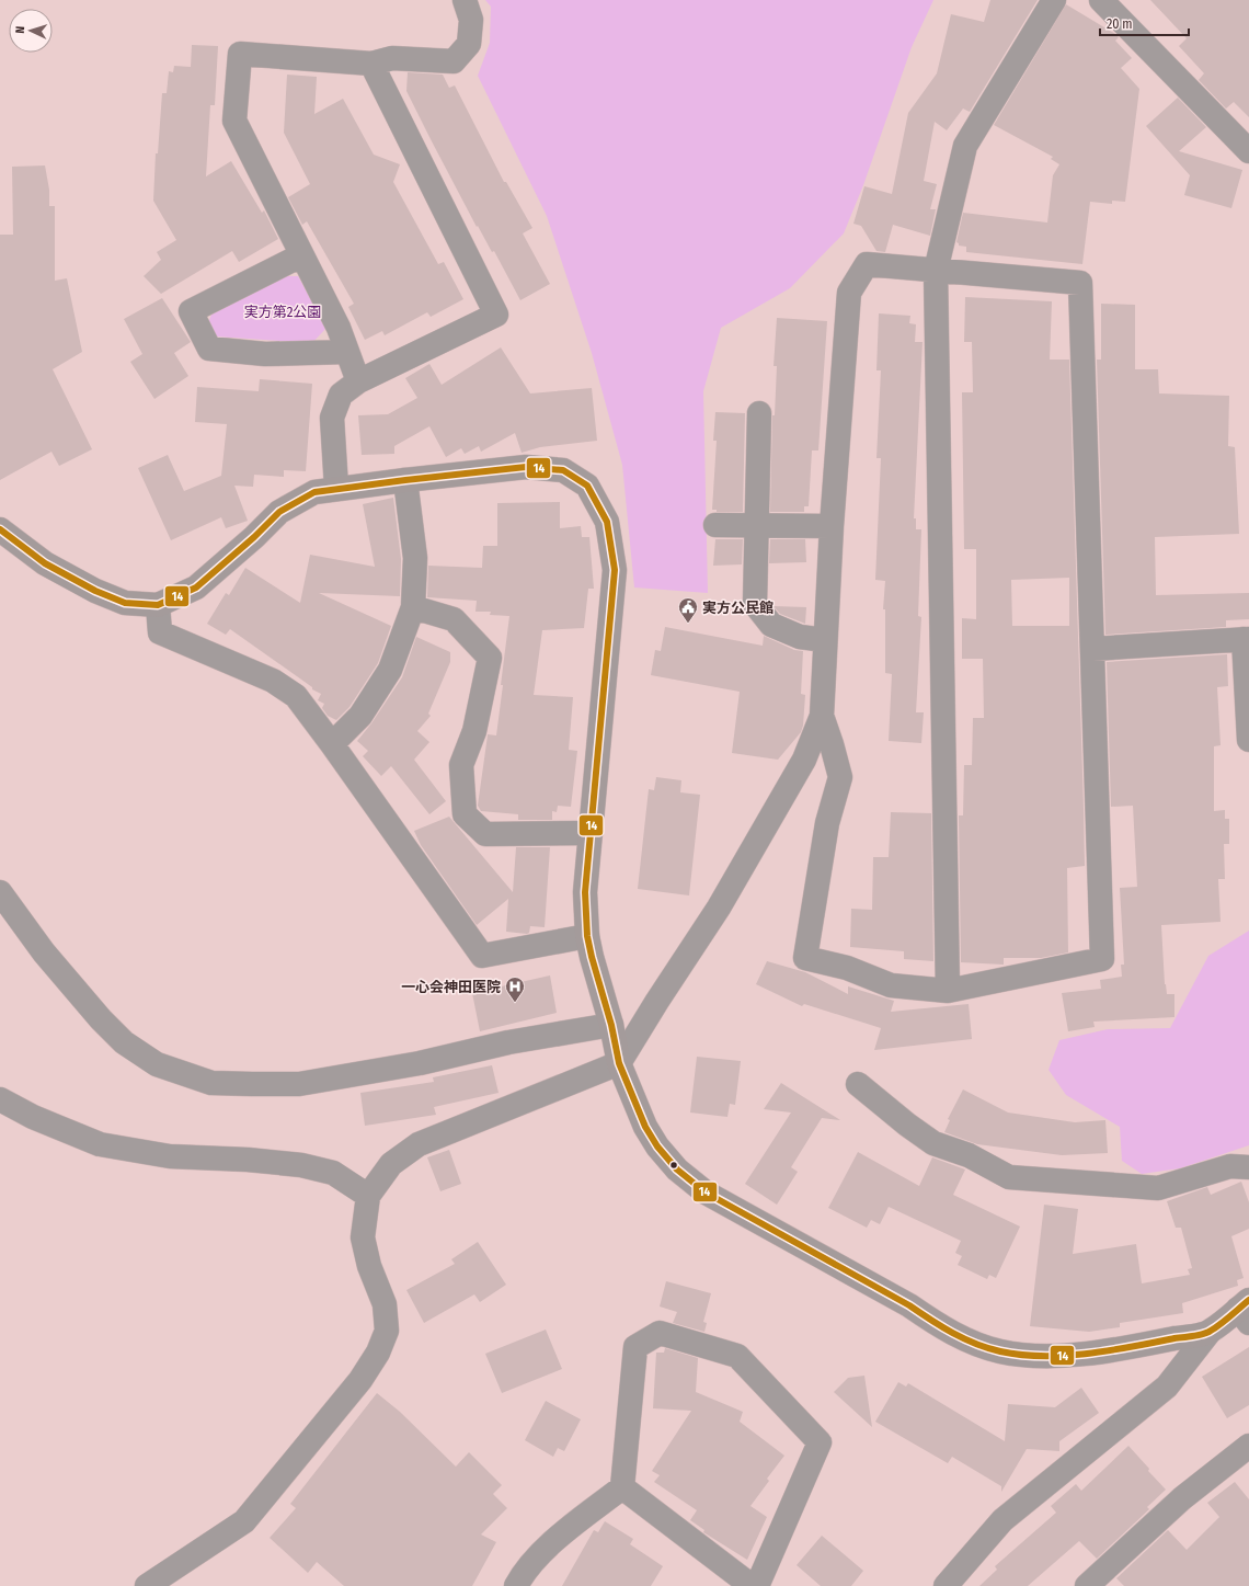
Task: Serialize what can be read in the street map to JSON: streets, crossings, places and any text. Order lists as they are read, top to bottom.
{
  "parks": ["実方第2公園"],
  "places": {
    "public building": ["実方公民館"],
    "hospital": ["一心会神田医院"]
  },
  "lines": ["transit line 14"],
  "scale_bar": "20 m",
  "north": "left"
}
